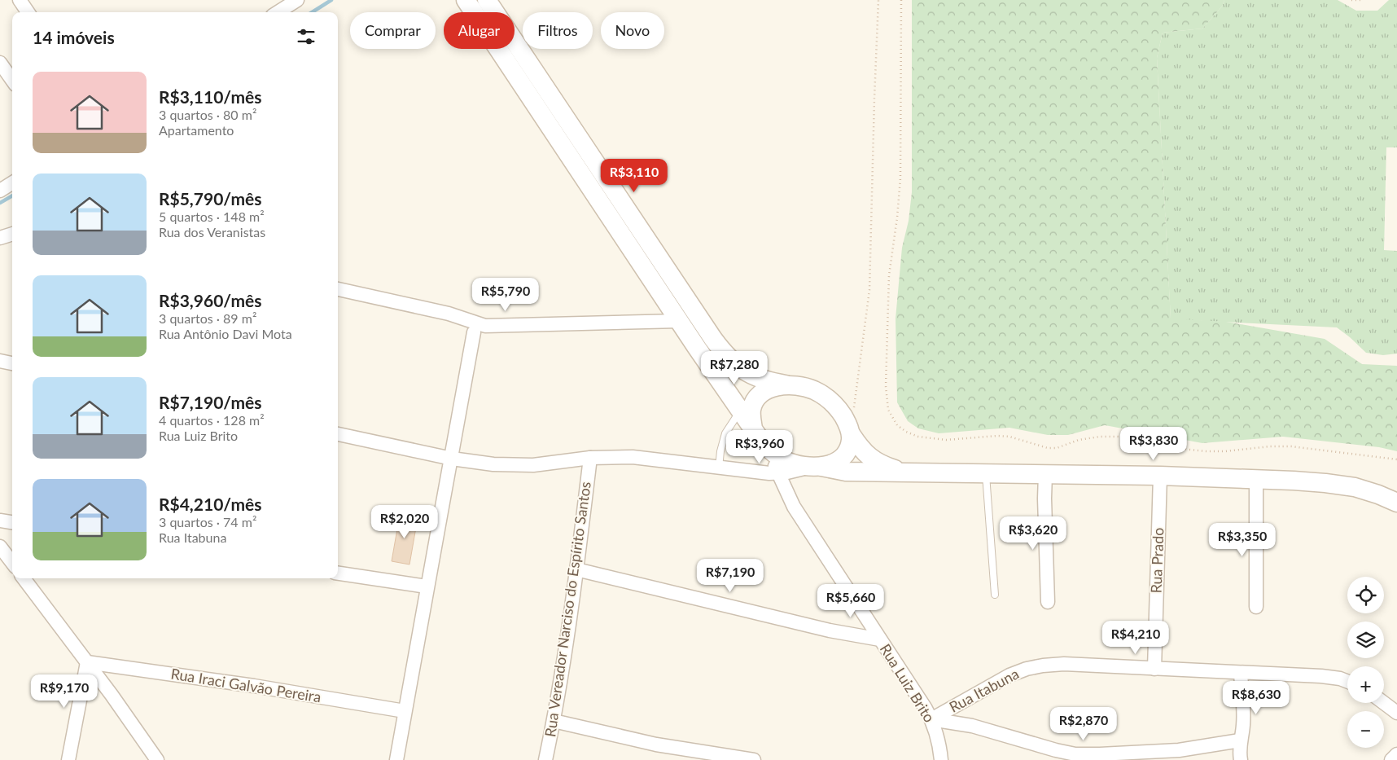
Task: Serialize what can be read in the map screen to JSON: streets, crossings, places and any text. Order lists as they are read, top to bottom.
{
  "streets": {
    "street": [
      "Rua Prado",
      "Rua Vereador Narciso do Espírito Santos",
      "Rua Luiz Brito",
      "Rua Iraci Galvão Pereira",
      "Rua Itabuna"
    ]
  },
  "crossings": [
    ["Rua Prado", "Rua Itabuna"],
    ["Rua Luiz Brito", "Rua Itabuna"]
  ],
  "page": {
    "chip": [
      "Comprar",
      "Alugar",
      "Filtros",
      "Novo"
    ],
    "heading": "14 imóveis",
    "list": [
      {
        "name": "R$3,110/mês",
        "note": "3 quartos · 80 m² · Apartamento"
      },
      {
        "name": "R$5,790/mês",
        "note": "5 quartos · 148 m² · Rua dos Veranistas"
      },
      {
        "name": "R$3,960/mês",
        "note": "3 quartos · 89 m² · Rua Antônio Davi Mota"
      },
      {
        "name": "R$7,190/mês",
        "note": "4 quartos · 128 m² · Rua Luiz Brito"
      },
      {
        "name": "R$4,210/mês",
        "note": "3 quartos · 74 m² · Rua Itabuna"
      }
    ],
    "price": [
      "R$3,110",
      "R$5,790",
      "R$7,280",
      "R$3,830",
      "R$3,960",
      "R$2,020",
      "R$3,620",
      "R$3,350",
      "R$7,190",
      "R$5,660",
      "R$4,210",
      "R$9,170",
      "R$8,630",
      "R$2,870"
    ],
    "map_buttons": ["+", "−"]
  }
}
